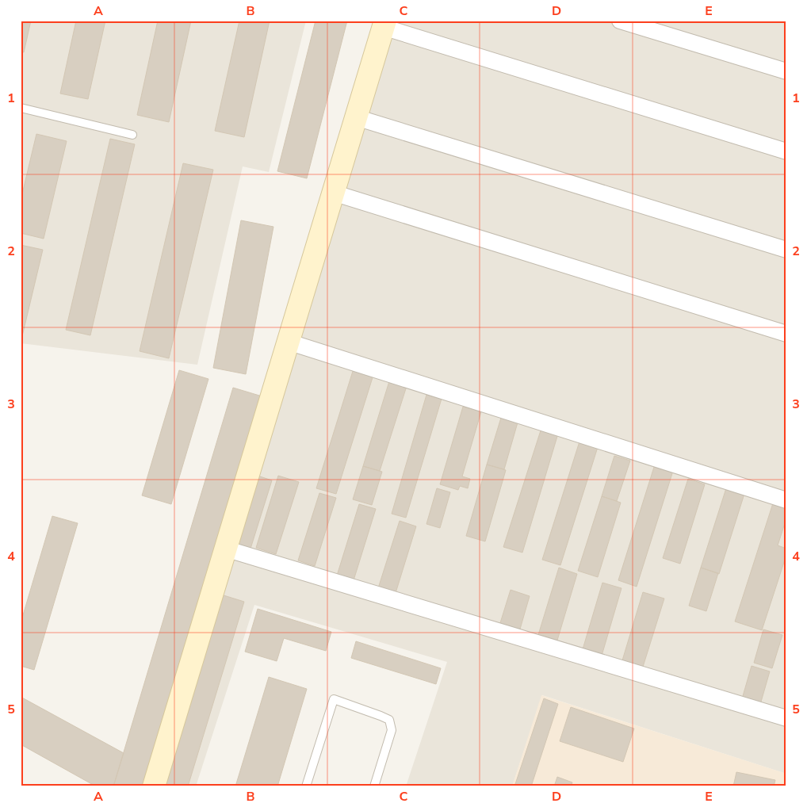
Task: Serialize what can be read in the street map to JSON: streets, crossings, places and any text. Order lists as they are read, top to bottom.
{
  "grid": {
    "columns": [
      "A",
      "B",
      "C",
      "D",
      "E"
    ],
    "rows": [
      "1",
      "2",
      "3",
      "4",
      "5"
    ]
  }
}
